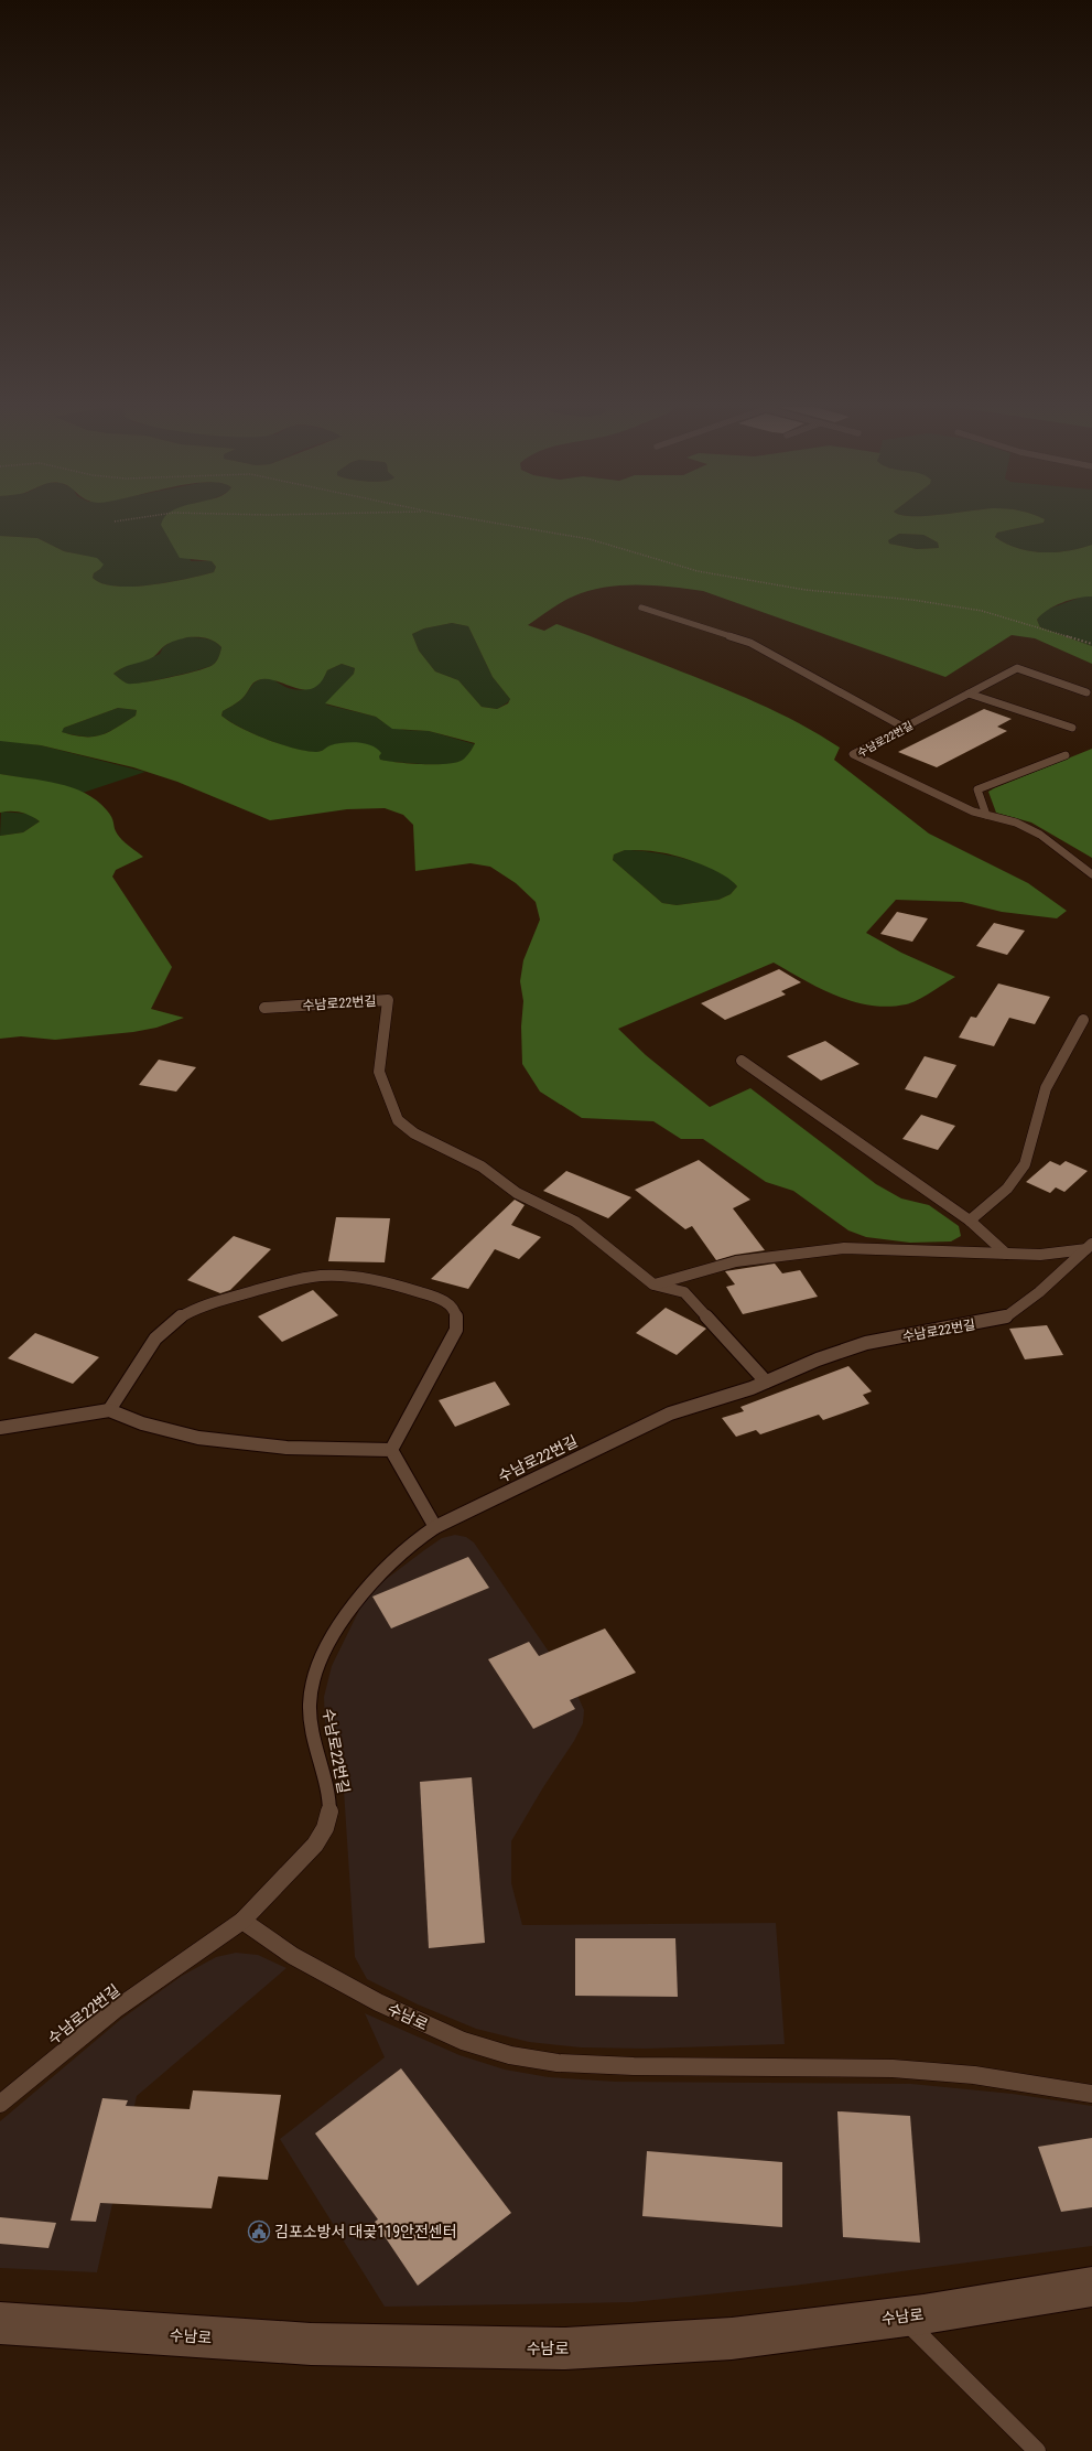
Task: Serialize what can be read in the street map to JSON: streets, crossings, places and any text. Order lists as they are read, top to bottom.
{
  "streets": {
    "street": ["수남로"],
    "lane": ["수남로22번길"]
  },
  "crossings": [
    ["수남로22번길", "수남로"]
  ],
  "places": {
    "public building": ["김포소방서 대곶119안전센터"]
  }
}
